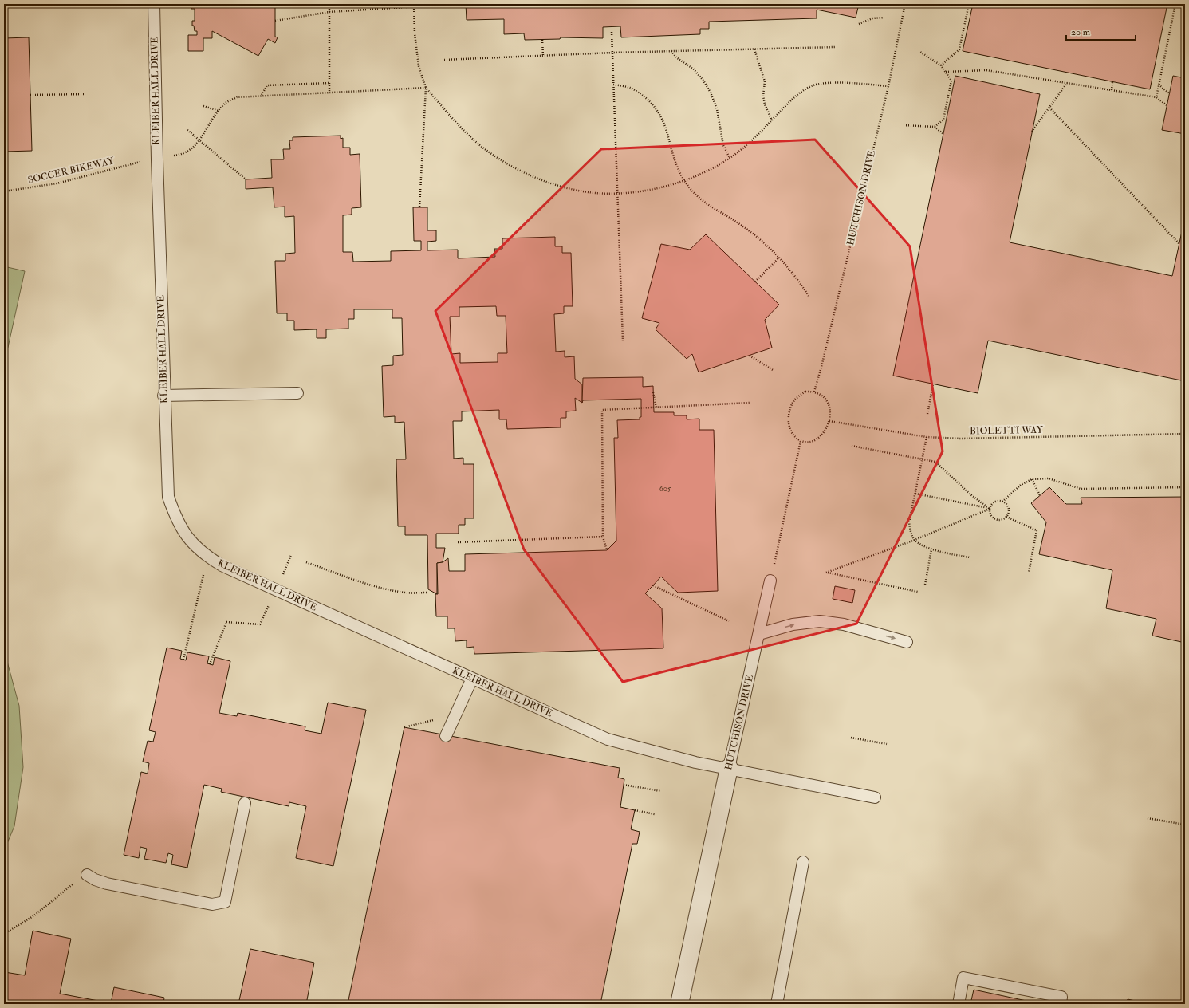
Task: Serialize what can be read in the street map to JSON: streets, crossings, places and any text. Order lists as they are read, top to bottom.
{
  "streets": {
    "street": ["HUTCHISON DRIVE"],
    "lane": ["KLEIBER HALL DRIVE"],
    "path": ["SOCCER BIKEWAY", "BIOLETTI WAY"]
  },
  "crossings": [
    ["KLEIBER HALL DRIVE", "HUTCHISON DRIVE"],
    ["HUTCHISON DRIVE", "BIOLETTI WAY"]
  ],
  "house_numbers": ["605"],
  "scale_bar": "20 m"
}
